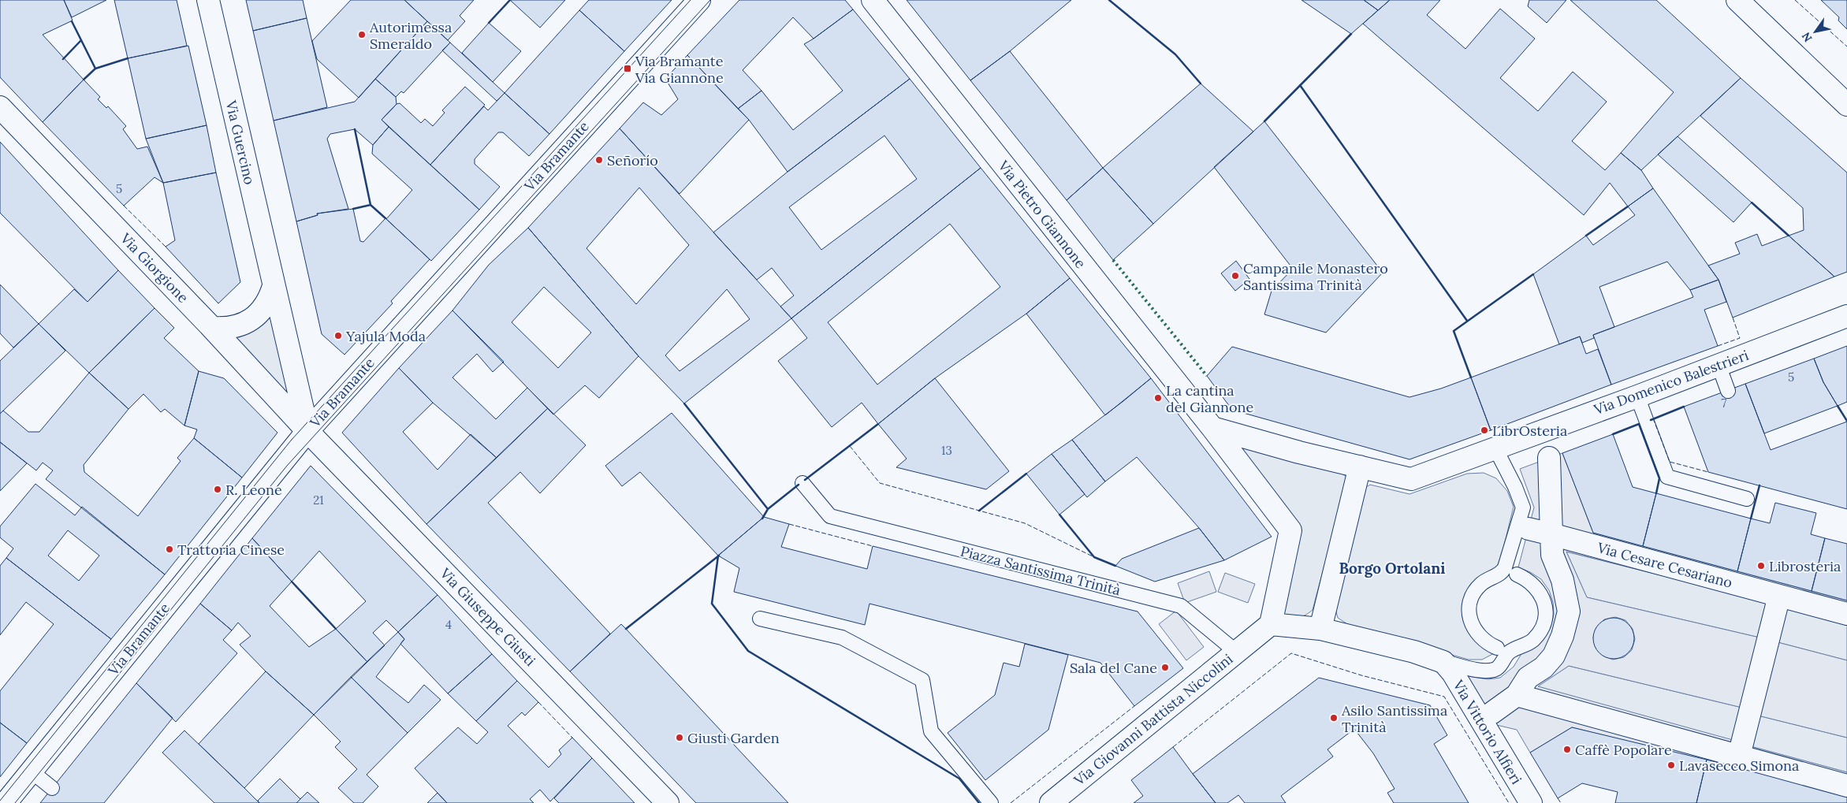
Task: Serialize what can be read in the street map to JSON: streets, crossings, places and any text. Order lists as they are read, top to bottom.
{
  "streets": {
    "street": [
      "Via Guercino",
      "Via Bramante",
      "Via Pietro Giannone",
      "Via Giorgione",
      "Via Domenico Balestrieri",
      "Via Cesare Cesariano",
      "Via Giuseppe Giusti",
      "Via Giovanni Battista Niccolini",
      "Via Vittorio Alfieri"
    ],
    "lane": ["Piazza Santissima Trinità"]
  },
  "crossings": [
    ["Via Guercino", "Via Bramante"],
    ["Via Guercino", "Via Giorgione"],
    ["Via Guercino", "Via Giuseppe Giusti"],
    ["Via Bramante", "Via Giorgione"],
    ["Via Bramante", "Via Giuseppe Giusti"],
    ["Via Giorgione", "Via Giuseppe Giusti"],
    ["Piazza Santissima Trinità", "Via Giovanni Battista Niccolini"]
  ],
  "districts": ["Borgo Ortolani"],
  "places": {
    "other": [
      "Autorimessa Smeraldo",
      "Señorío",
      "Campanile Monastero Santissima Trinità",
      "Yajula Moda",
      "La cantina del Giannone",
      "LibrOsteria",
      "R. Leone",
      "Trattoria Cinese",
      "Librosteria",
      "Sala del Cane",
      "Asilo Santissima Trinità",
      "Giusti Garden",
      "Caffè Popolare",
      "Lavasecco Simona"
    ],
    "transit": ["Via Bramante Via Giannone"]
  },
  "house_numbers": [
    "5",
    "5",
    "7",
    "13",
    "21",
    "4"
  ],
  "north": "bottom left"
}
